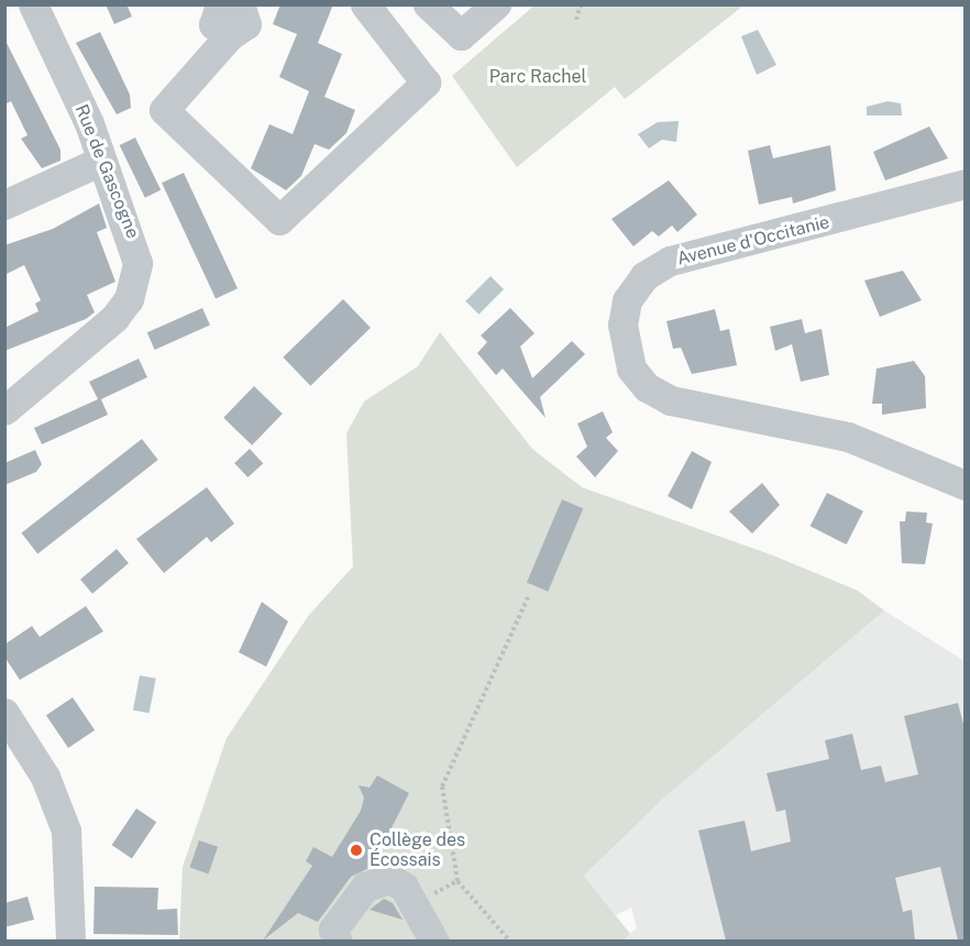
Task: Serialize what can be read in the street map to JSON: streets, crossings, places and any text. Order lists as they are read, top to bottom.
{
  "streets": {
    "street": ["Rue de Gascogne", "Avenue d'Occitanie"]
  },
  "parks": ["Parc Rachel"],
  "places": ["Collège des Écossais"]
}
